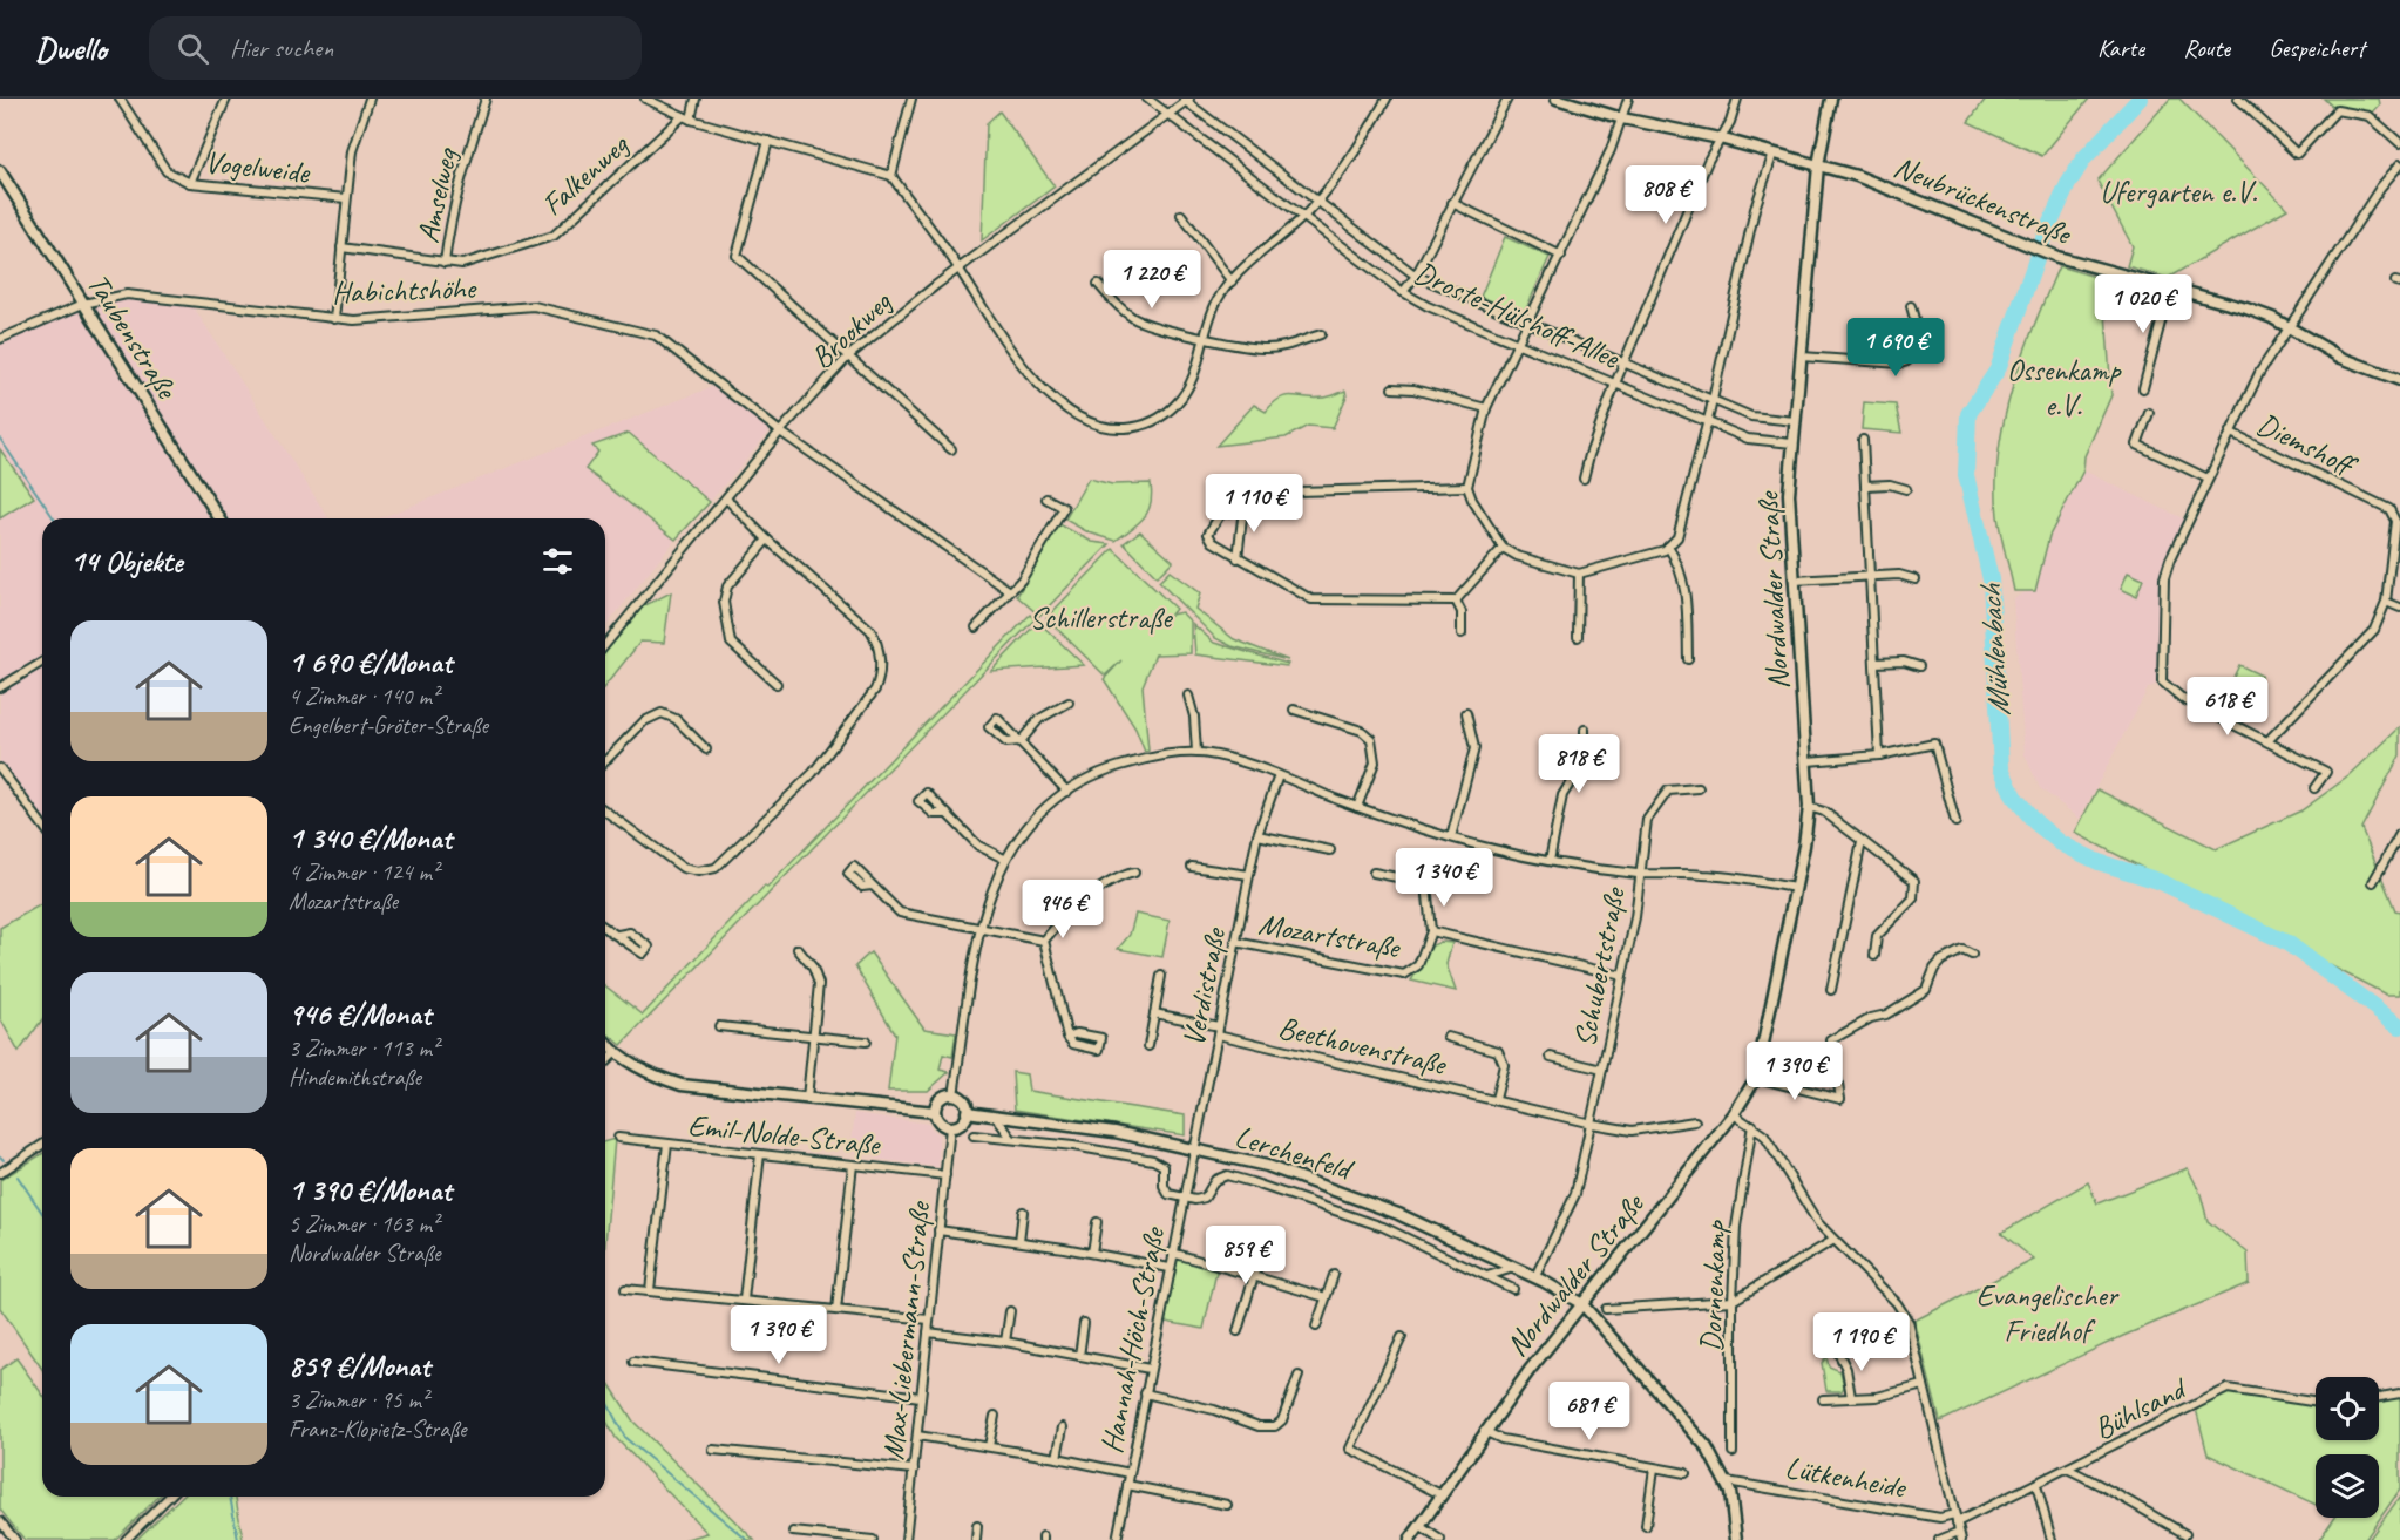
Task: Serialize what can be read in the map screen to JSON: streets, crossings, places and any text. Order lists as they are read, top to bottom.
{
  "streets": {
    "street": [
      "Vogelweide",
      "Falkenweg",
      "Amselweg",
      "Neubrückenstraße",
      "Habichtshöhe",
      "Droste-Hülshoff-Allee",
      "Brookweg",
      "Taubenstraße",
      "Diemshoff",
      "Nordwalder Straße",
      "Mozartstraße",
      "Schubertstraße",
      "Verdistraße",
      "Beethovenstraße",
      "Emil-Nolde-Straße",
      "Lerchenfeld",
      "Dornenkamp",
      "Max-Liebermann-Straße",
      "Hannah-Höch-Straße",
      "Bühlsand",
      "Lütkenheide"
    ]
  },
  "crossings": [
    ["Falkenweg", "Amselweg"],
    ["Neubrückenstraße", "Diemshoff"],
    ["Neubrückenstraße", "Nordwalder Straße"],
    ["Habichtshöhe", "Brookweg"],
    ["Habichtshöhe", "Taubenstraße"],
    ["Droste-Hülshoff-Allee", "Brookweg"],
    ["Droste-Hülshoff-Allee", "Nordwalder Straße"],
    ["Nordwalder Straße", "Lerchenfeld"],
    ["Mozartstraße", "Schubertstraße"],
    ["Mozartstraße", "Verdistraße"],
    ["Schubertstraße", "Beethovenstraße"],
    ["Schubertstraße", "Lerchenfeld"],
    ["Verdistraße", "Beethovenstraße"],
    ["Verdistraße", "Lerchenfeld"],
    ["Verdistraße", "Hannah-Höch-Straße"],
    ["Emil-Nolde-Straße", "Max-Liebermann-Straße"],
    ["Lerchenfeld", "Max-Liebermann-Straße"],
    ["Lerchenfeld", "Hannah-Höch-Straße"],
    ["Lerchenfeld", "Lütkenheide"]
  ],
  "water": ["Mühlenbach"],
  "parks": [
    "Ufergarten e.V.",
    "Ossenkamp e.V.",
    "Schillerstraße",
    "Evangelischer Friedhof"
  ],
  "page": {
    "header": "Dwello",
    "search": "Hier suchen",
    "nav": ["Karte", "Route", "Gespeichert"],
    "price": [
      "808 €",
      "1 220 €",
      "1 020 €",
      "1 690 €",
      "1 110 €",
      "618 €",
      "818 €",
      "1 340 €",
      "946 €",
      "1 390 €",
      "859 €",
      "1 390 €",
      "1 190 €",
      "681 €"
    ],
    "heading": "14 Objekte",
    "list": [
      {
        "name": "1 690 €/Monat",
        "note": "4 Zimmer · 140 m² · Engelbert-Gröter-Straße"
      },
      {
        "name": "1 340 €/Monat",
        "note": "4 Zimmer · 124 m² · Mozartstraße"
      },
      {
        "name": "946 €/Monat",
        "note": "3 Zimmer · 113 m² · Hindemithstraße"
      },
      {
        "name": "1 390 €/Monat",
        "note": "5 Zimmer · 163 m² · Nordwalder Straße"
      },
      {
        "name": "859 €/Monat",
        "note": "3 Zimmer · 95 m² · Franz-Klopietz-Straße"
      }
    ]
  }
}
